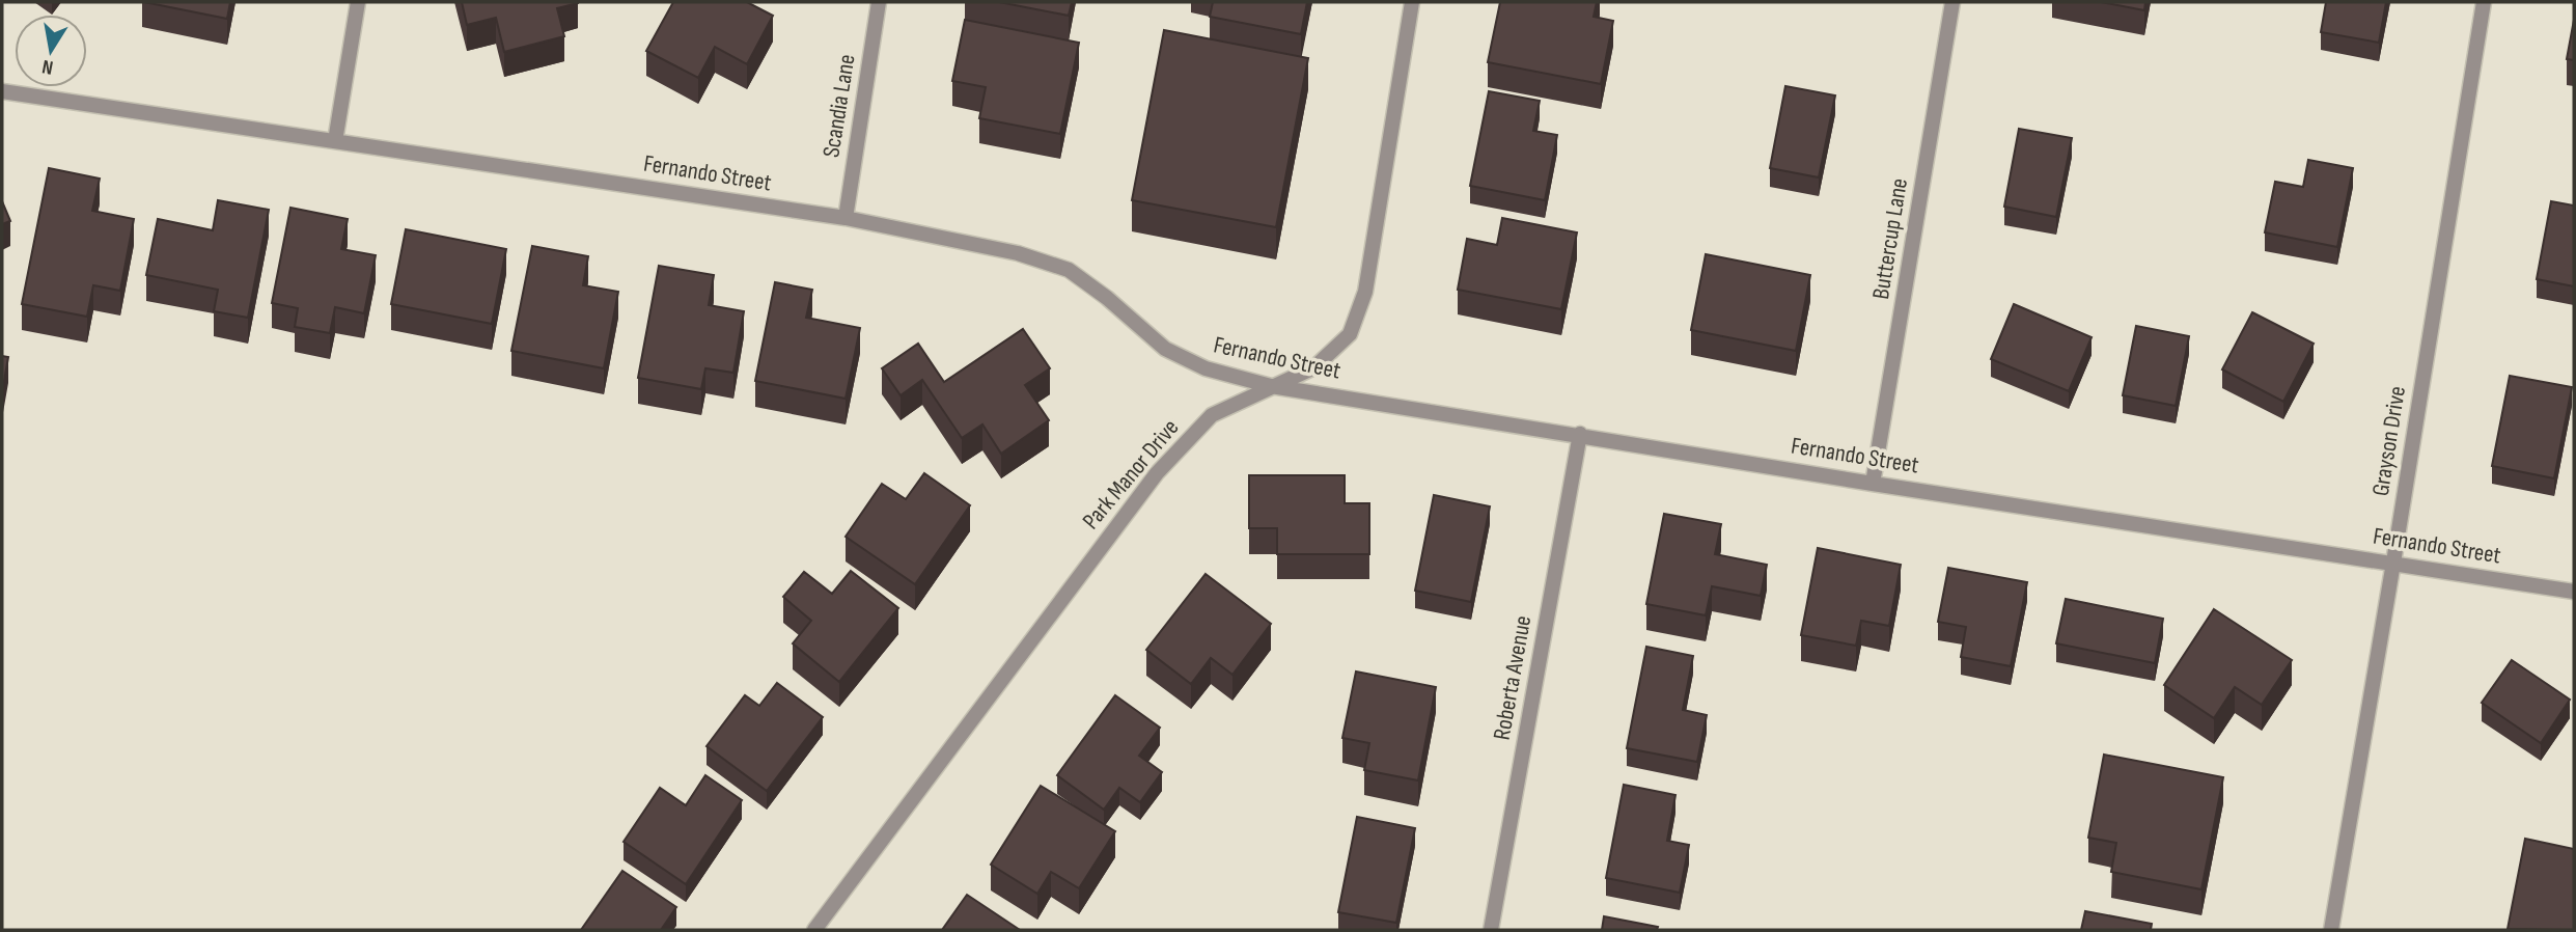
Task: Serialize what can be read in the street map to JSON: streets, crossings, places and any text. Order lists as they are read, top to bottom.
{
  "streets": {
    "street": [
      "Scandia Lane",
      "Fernando Street",
      "Buttercup Lane",
      "Grayson Drive",
      "Park Manor Drive",
      "Roberta Avenue"
    ]
  },
  "crossings": [
    ["Scandia Lane", "Fernando Street"],
    ["Fernando Street", "Buttercup Lane"],
    ["Fernando Street", "Grayson Drive"],
    ["Fernando Street", "Park Manor Drive"],
    ["Fernando Street", "Roberta Avenue"]
  ],
  "north": "bottom"
}
